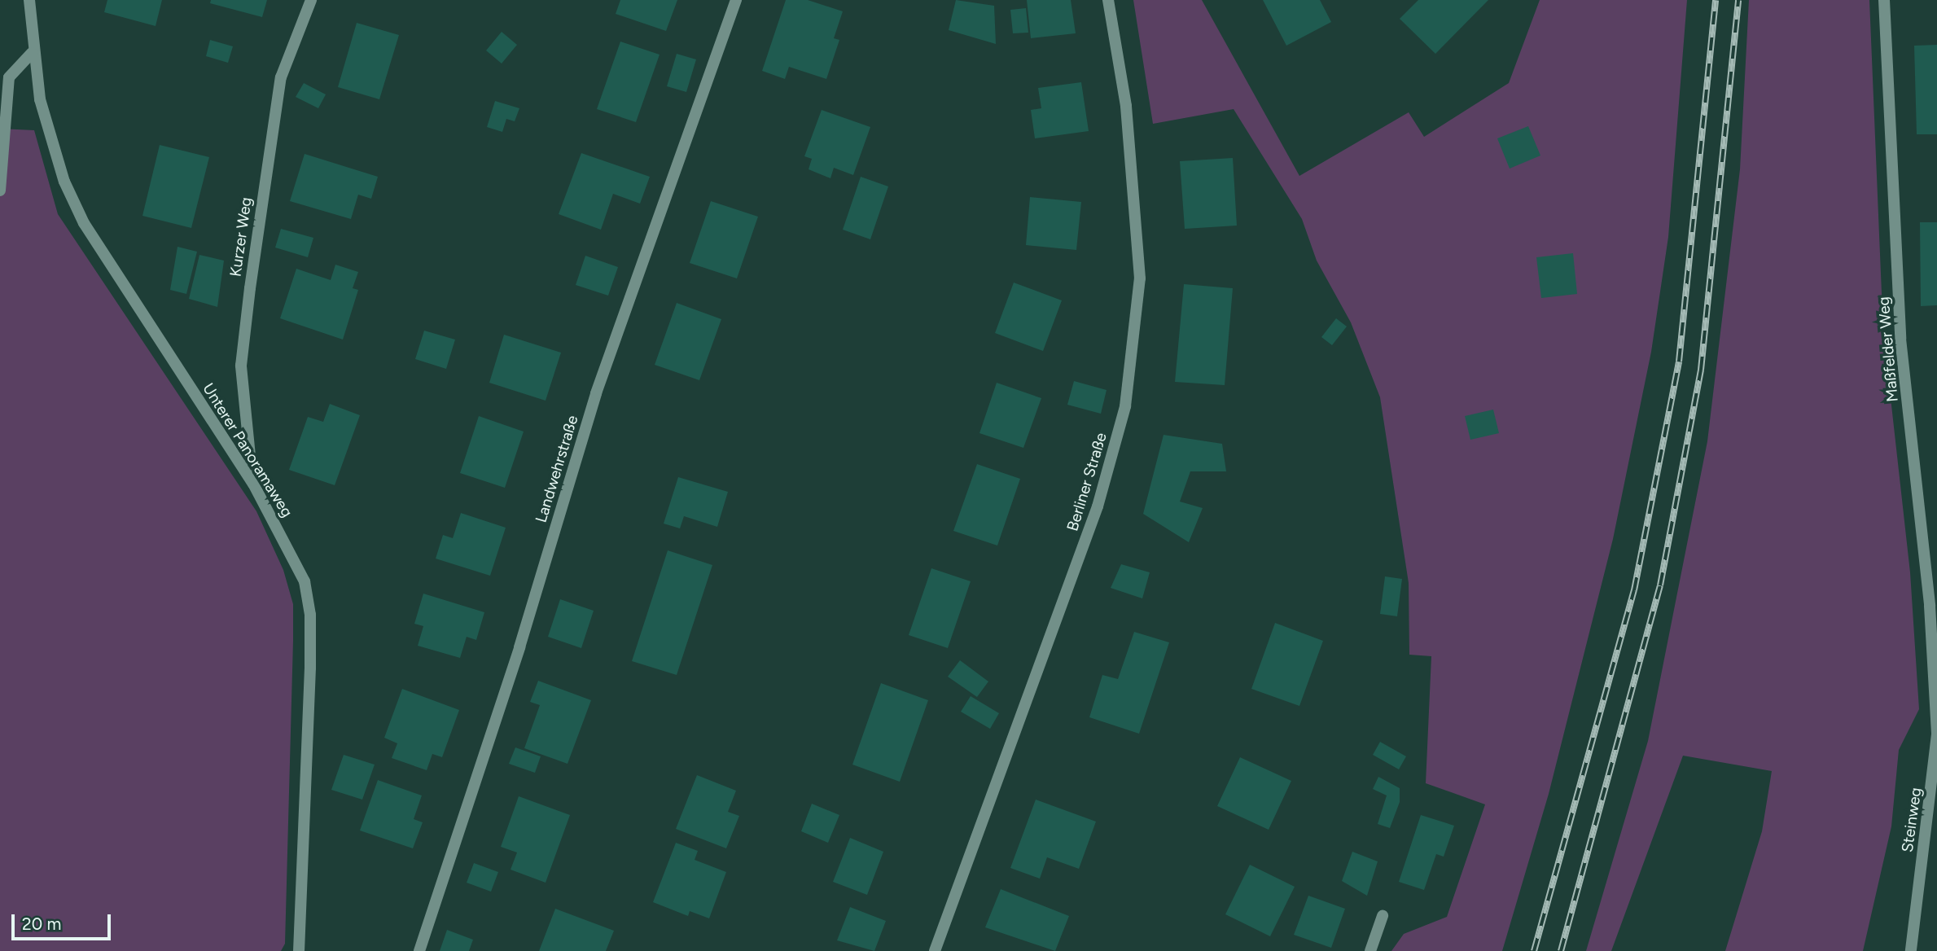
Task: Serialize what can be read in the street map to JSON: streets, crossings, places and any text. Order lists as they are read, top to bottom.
{
  "streets": {
    "street": [
      "Kurzer Weg",
      "Maßfelder Weg",
      "Unterer Panoramaweg",
      "Landwehrstraße",
      "Berliner Straße",
      "Steinweg"
    ]
  },
  "crossings": [
    ["Kurzer Weg", "Unterer Panoramaweg"],
    ["Maßfelder Weg", "Steinweg"]
  ],
  "scale_bar": "20 m"
}
